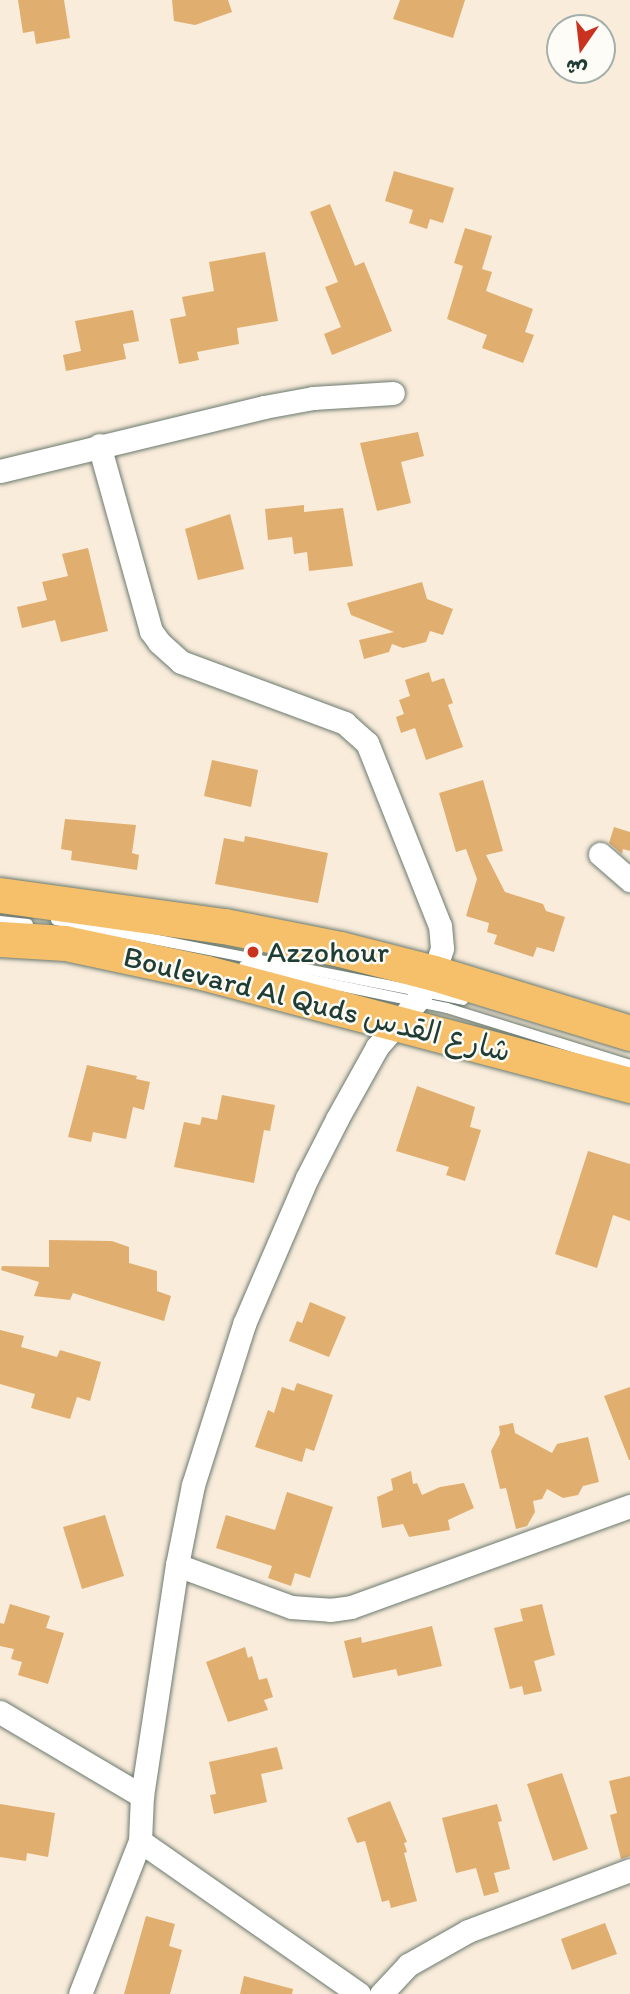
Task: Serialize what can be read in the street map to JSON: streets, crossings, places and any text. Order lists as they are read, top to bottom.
{
  "streets": {
    "main road": ["Boulevard Al Quds شارع القدس"]
  },
  "places": ["Azzohour"],
  "north": "bottom"
}
